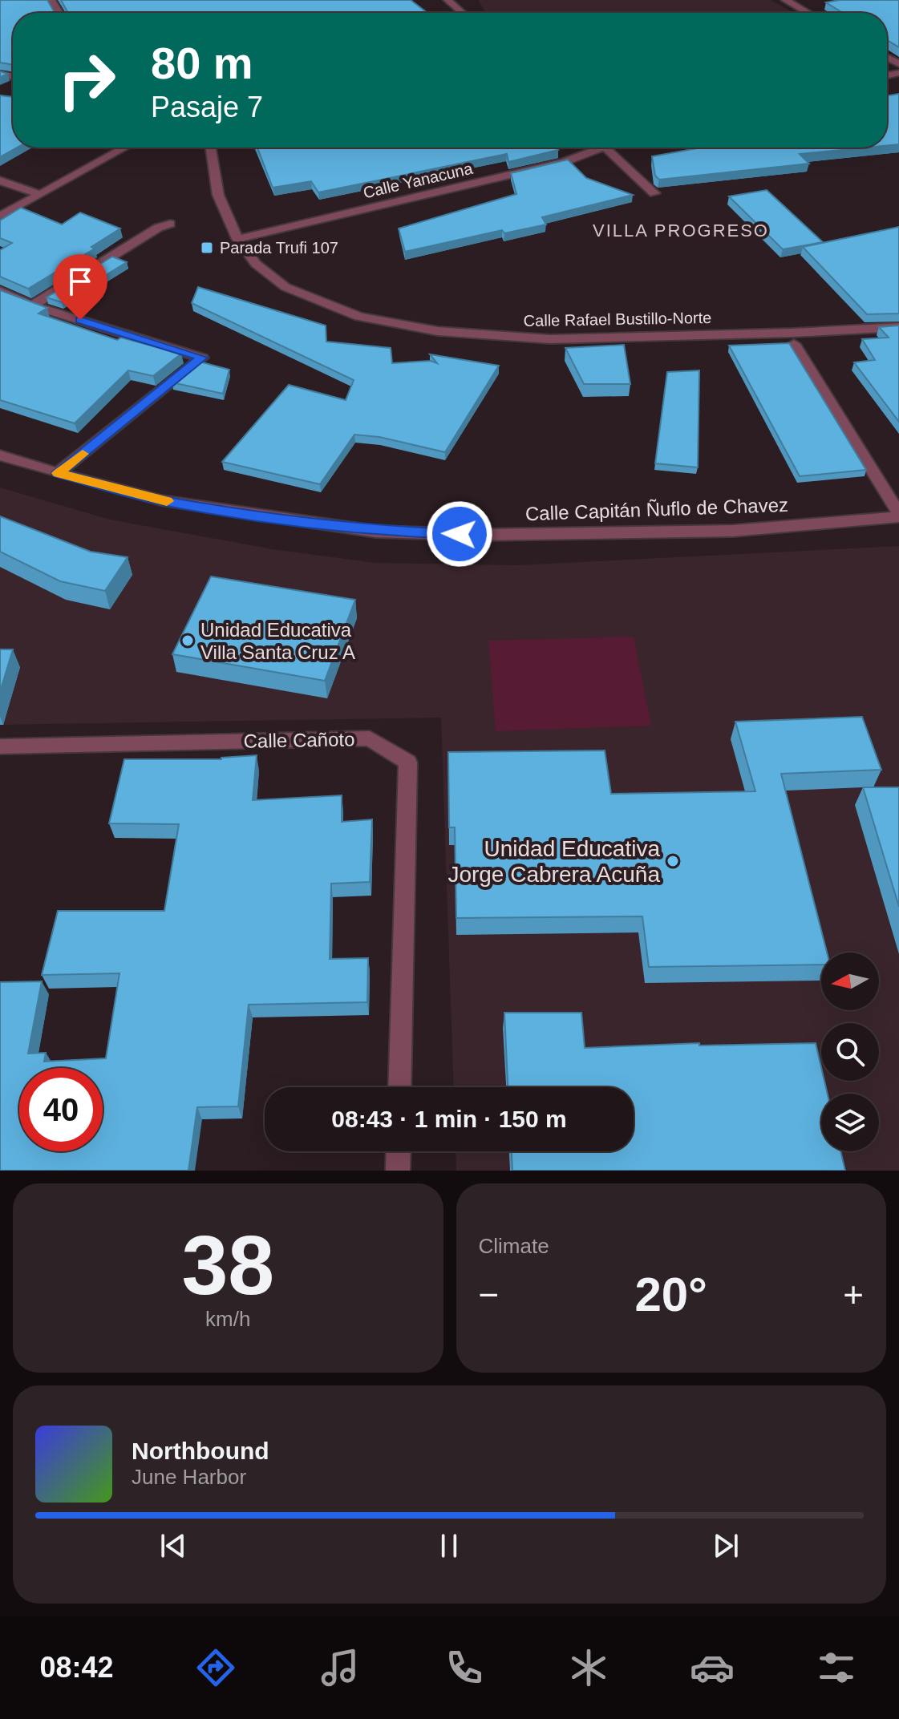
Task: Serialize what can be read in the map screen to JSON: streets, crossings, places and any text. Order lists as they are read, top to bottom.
{
  "streets": {
    "street": [
      "Calle Yanacuna",
      "Calle Rafael Bustillo-Norte",
      "Calle Capitán Ñuflo de Chavez",
      "Calle Cañoto"
    ]
  },
  "crossings": [
    ["Calle Yanacuna", "Calle Rafael Bustillo-Norte"]
  ],
  "districts": ["VILLA PROGRESO"],
  "places": {
    "transit": ["Parada Trufi 107"],
    "other": ["Unidad Educativa Villa Santa Cruz A", "Unidad Educativa Jorge Cabrera Acuña"]
  },
  "north": "left",
  "page": {
    "turn": ["80 m", "Pasaje 7"],
    "limit": "40",
    "trip": "08:43 · 1 min · 150 m",
    "tile": [
      ["38", "km/h"],
      "Climate"
    ],
    "heat": ["−", "20°", "+"],
    "song": ["Northbound", "June Harbor"],
    "tabs": "08:42"
  }
}
